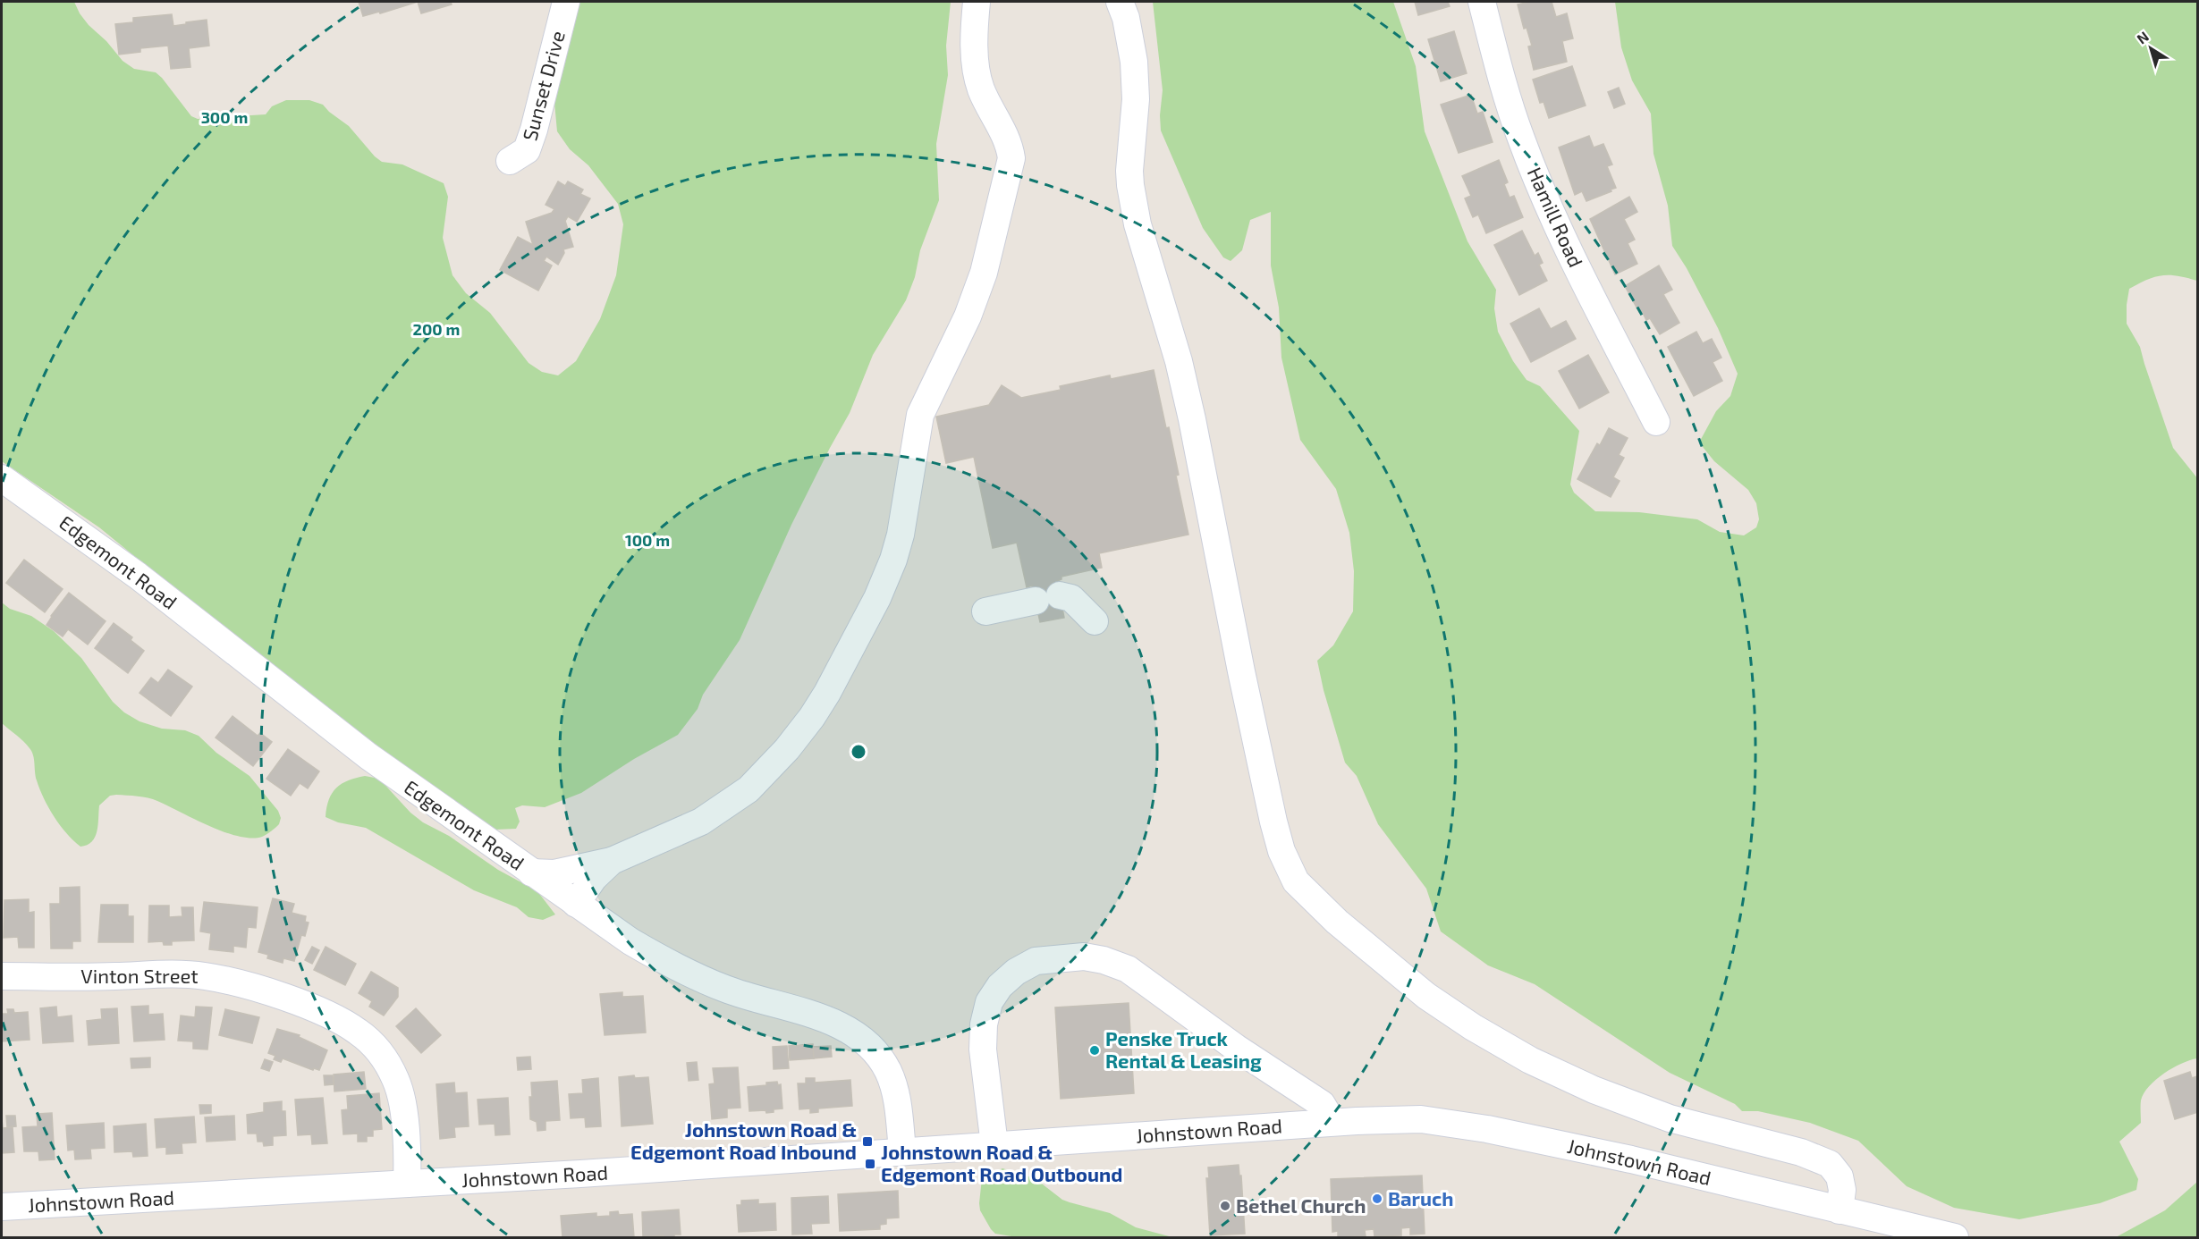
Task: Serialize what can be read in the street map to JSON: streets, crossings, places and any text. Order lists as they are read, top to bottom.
{
  "streets": {
    "street": [
      "Sunset Drive",
      "Hamill Road",
      "Edgemont Road",
      "Vinton Street",
      "Johnstown Road"
    ]
  },
  "crossings": [
    ["Edgemont Road", "Johnstown Road"],
    ["Vinton Street", "Johnstown Road"]
  ],
  "places": {
    "other": ["Penske Truck Rental & Leasing", "Baruch", "Bethel Church"],
    "transit": ["Johnstown Road & Edgemont Road Inbound", "Johnstown Road & Edgemont Road Outbound"]
  },
  "north": "top left",
  "rings": ["300 m", "200 m", "100 m"]
}
